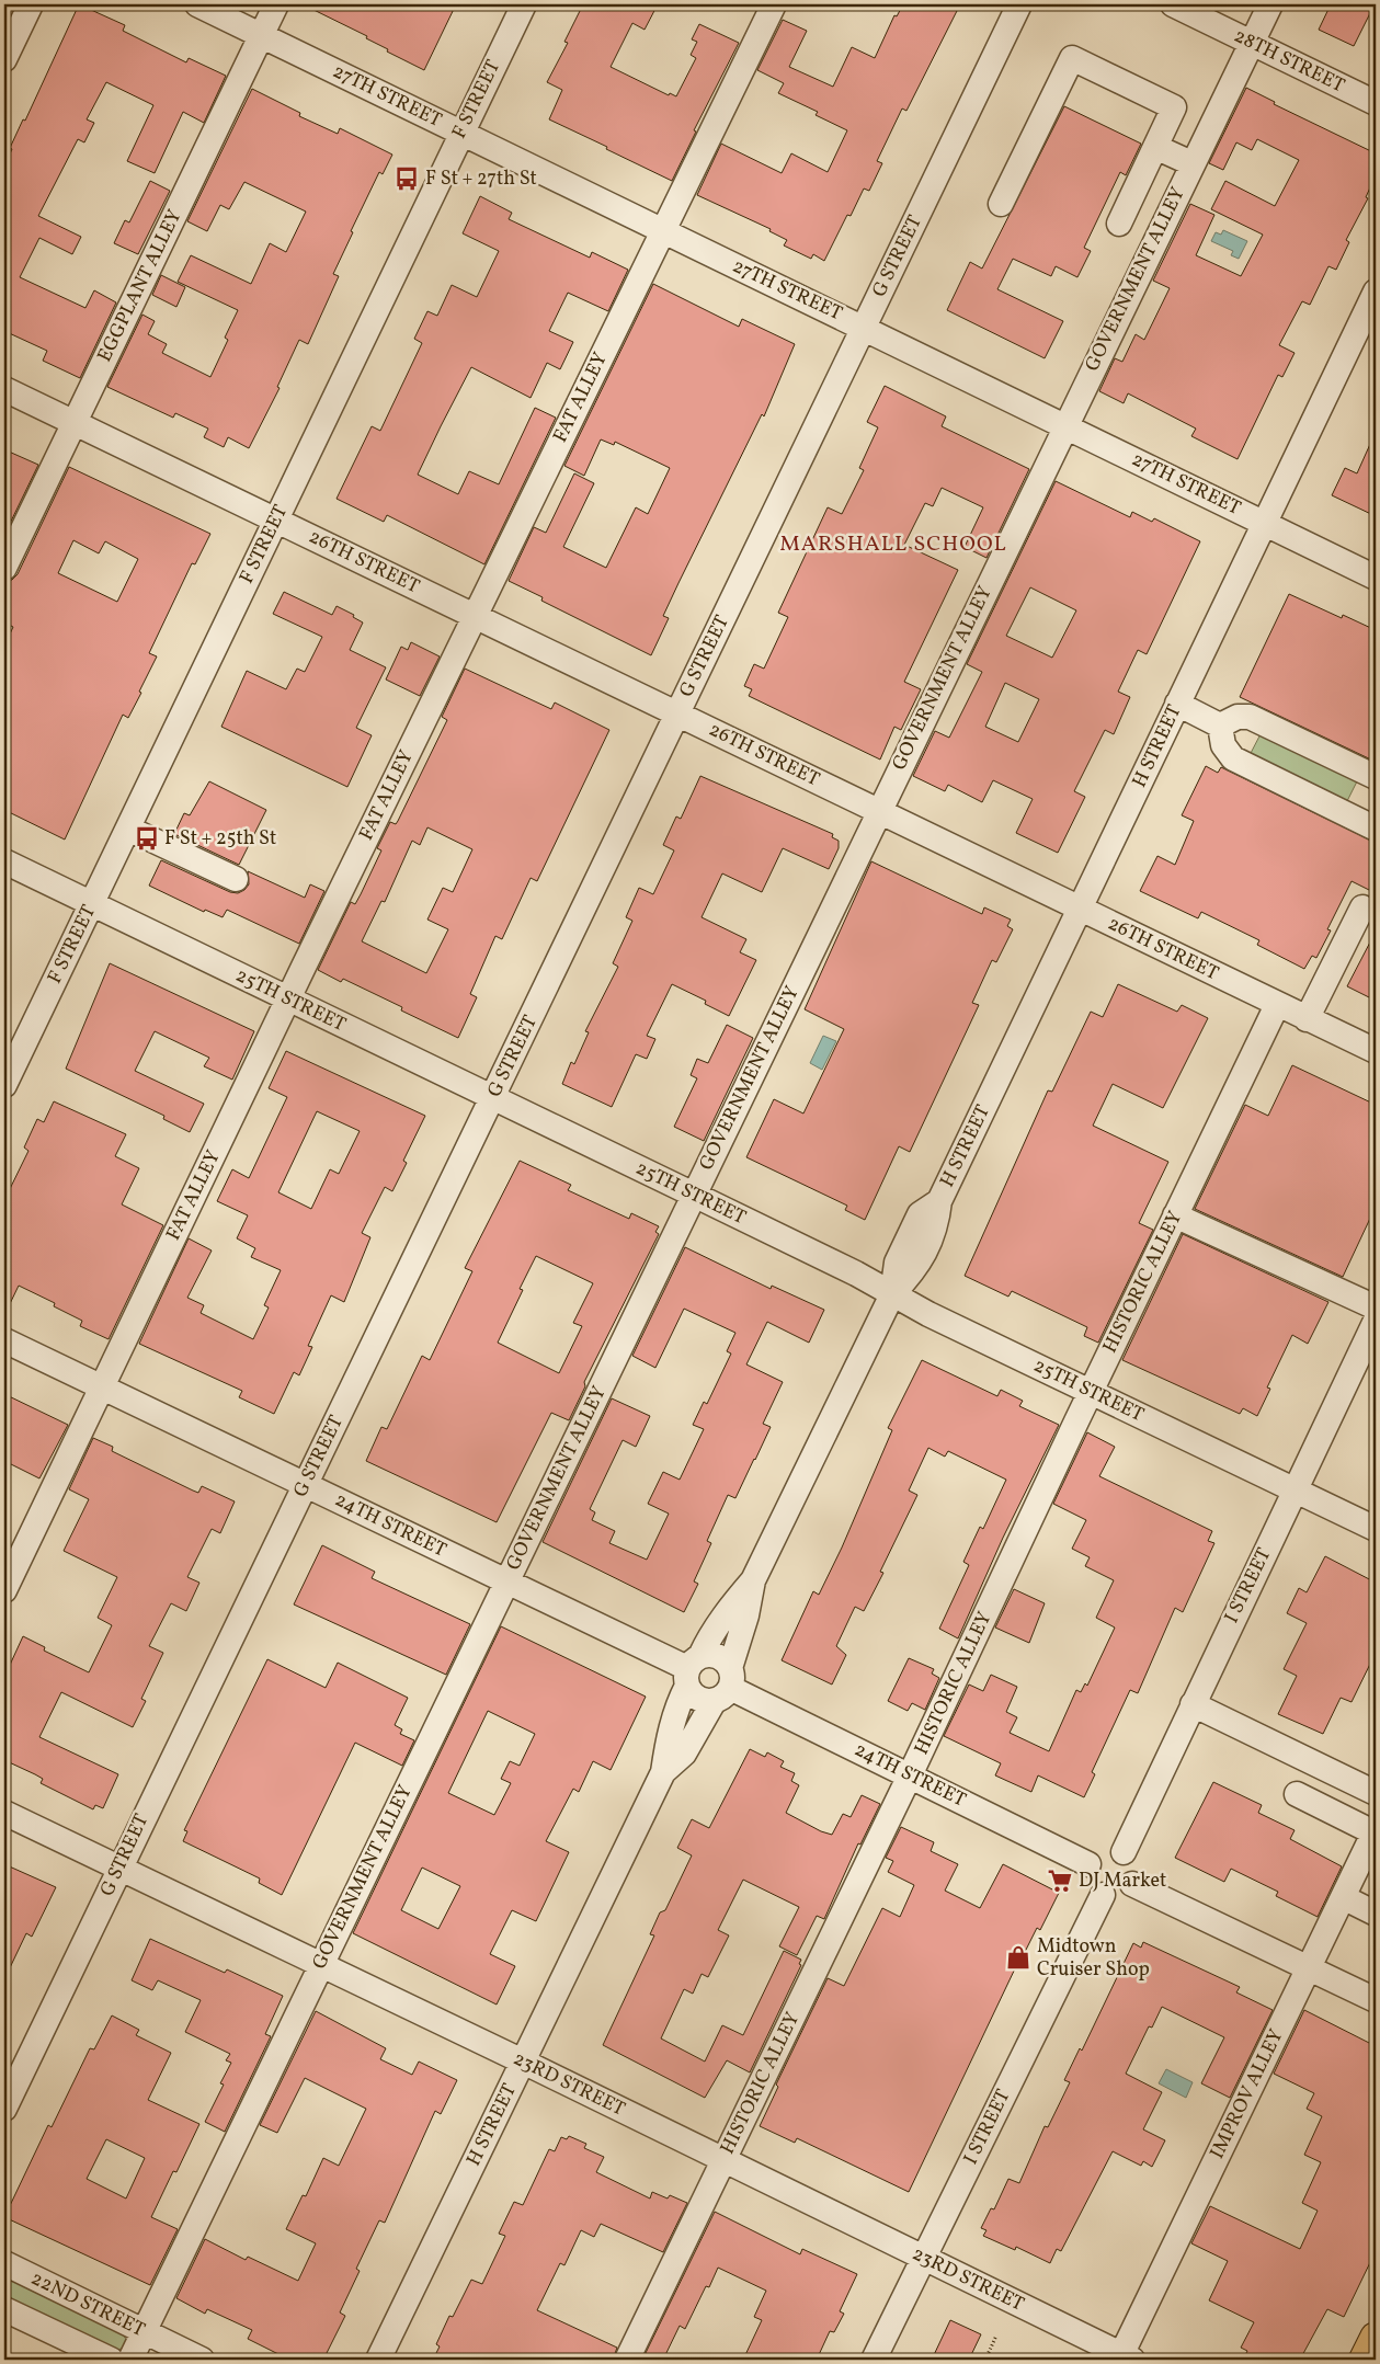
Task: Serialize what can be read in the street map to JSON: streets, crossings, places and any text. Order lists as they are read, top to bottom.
{
  "streets": {
    "street": [
      "28TH STREET",
      "27TH STREET",
      "F STREET",
      "G STREET",
      "GOVERNMENT ALLEY",
      "EGGPLANT ALLEY",
      "FAT ALLEY",
      "26TH STREET",
      "H STREET",
      "25TH STREET",
      "HISTORIC ALLEY",
      "24TH STREET",
      "I STREET",
      "23RD STREET",
      "IMPROV ALLEY",
      "22ND STREET"
    ]
  },
  "crossings": [
    ["28TH STREET", "GOVERNMENT ALLEY"],
    ["27TH STREET", "F STREET"],
    ["27TH STREET", "G STREET"],
    ["27TH STREET", "GOVERNMENT ALLEY"],
    ["27TH STREET", "EGGPLANT ALLEY"],
    ["27TH STREET", "FAT ALLEY"],
    ["27TH STREET", "H STREET"],
    ["F STREET", "26TH STREET"],
    ["F STREET", "25TH STREET"],
    ["G STREET", "26TH STREET"],
    ["G STREET", "25TH STREET"],
    ["G STREET", "24TH STREET"],
    ["G STREET", "23RD STREET"],
    ["GOVERNMENT ALLEY", "26TH STREET"],
    ["GOVERNMENT ALLEY", "25TH STREET"],
    ["GOVERNMENT ALLEY", "24TH STREET"],
    ["GOVERNMENT ALLEY", "23RD STREET"],
    ["GOVERNMENT ALLEY", "22ND STREET"],
    ["EGGPLANT ALLEY", "26TH STREET"],
    ["FAT ALLEY", "26TH STREET"],
    ["FAT ALLEY", "25TH STREET"],
    ["FAT ALLEY", "24TH STREET"],
    ["26TH STREET", "H STREET"],
    ["26TH STREET", "HISTORIC ALLEY"],
    ["H STREET", "25TH STREET"],
    ["H STREET", "24TH STREET"],
    ["H STREET", "23RD STREET"],
    ["25TH STREET", "HISTORIC ALLEY"],
    ["25TH STREET", "I STREET"],
    ["HISTORIC ALLEY", "24TH STREET"],
    ["HISTORIC ALLEY", "23RD STREET"],
    ["24TH STREET", "I STREET"],
    ["I STREET", "23RD STREET"],
    ["23RD STREET", "IMPROV ALLEY"]
  ],
  "districts": ["MARSHALL SCHOOL"],
  "places": {
    "bus stop": ["F St + 27th St", "F St + 25th St"],
    "supermarket": ["DJ Market"],
    "shop": ["Midtown Cruiser Shop"]
  }
}
